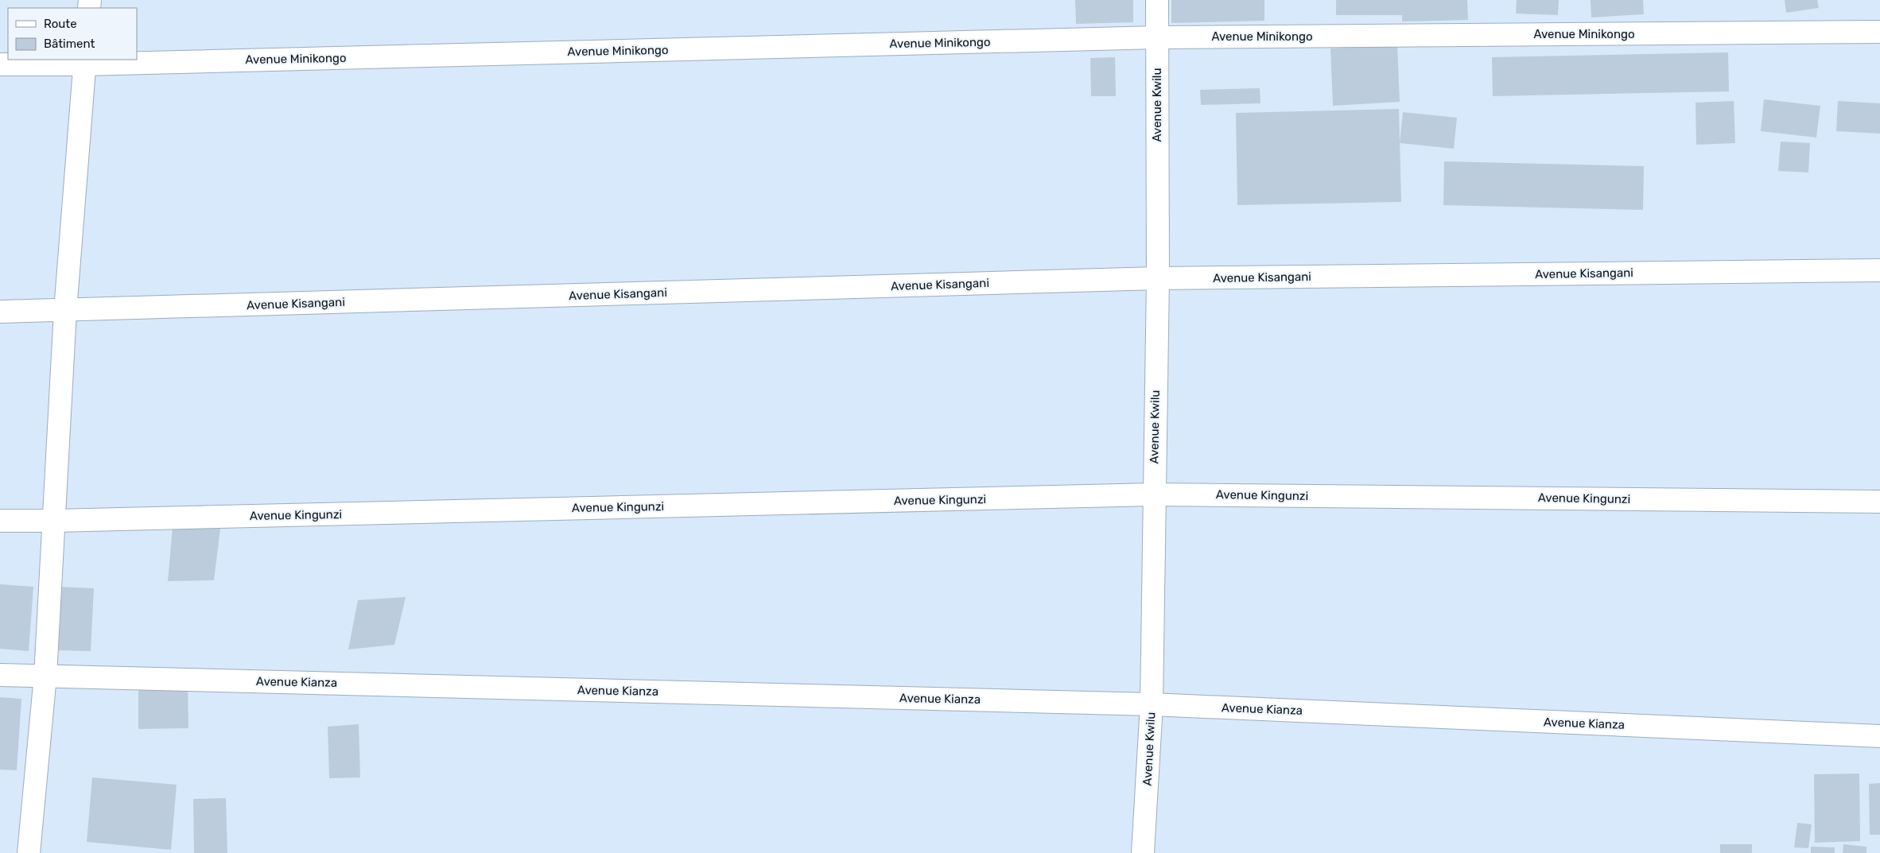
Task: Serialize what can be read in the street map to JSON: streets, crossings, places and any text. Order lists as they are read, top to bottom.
{
  "streets": {
    "street": [
      "Avenue Minikongo",
      "Avenue Kwilu",
      "Avenue Kisangani",
      "Avenue Kingunzi",
      "Avenue Kianza"
    ]
  },
  "crossings": [
    ["Avenue Minikongo", "Avenue Kwilu"],
    ["Avenue Kwilu", "Avenue Kisangani"],
    ["Avenue Kwilu", "Avenue Kingunzi"],
    ["Avenue Kwilu", "Avenue Kianza"]
  ],
  "legend": ["Route", "Bâtiment"]
}
